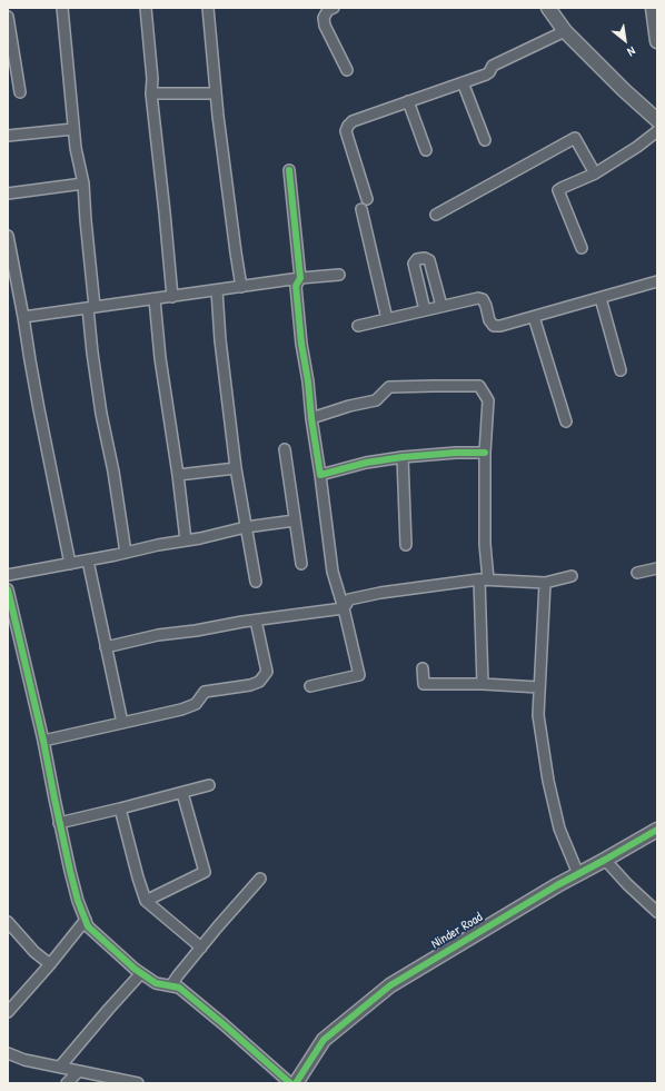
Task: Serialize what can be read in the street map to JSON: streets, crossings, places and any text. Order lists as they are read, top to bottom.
{
  "streets": {
    "street": ["Ninder Road"]
  },
  "north": "bottom right"
}
